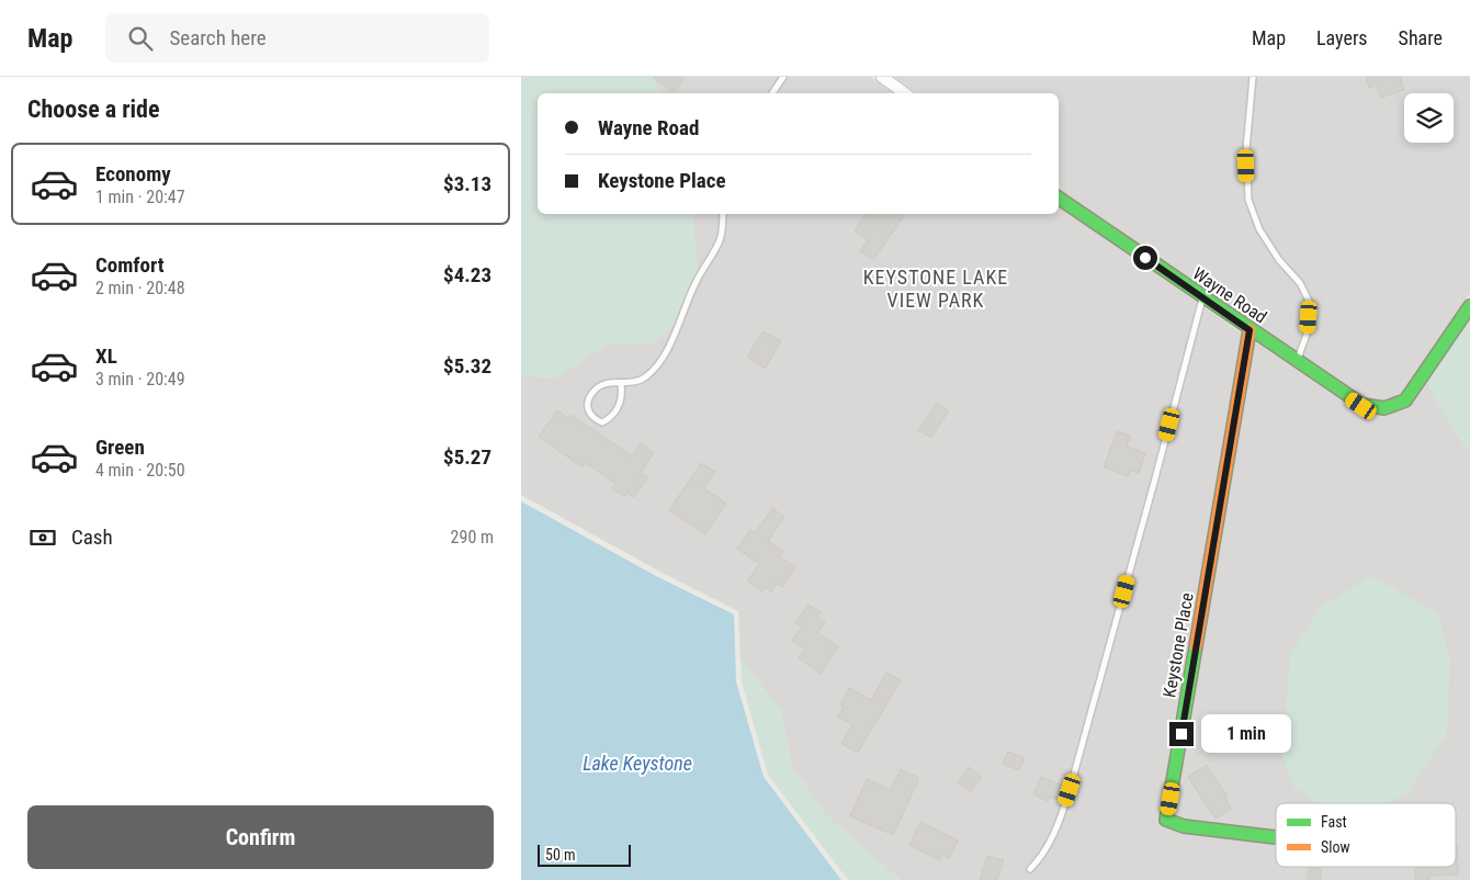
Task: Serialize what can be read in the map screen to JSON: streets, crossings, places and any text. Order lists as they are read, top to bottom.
{
  "streets": {
    "street": ["Wayne Road", "Keystone Place"]
  },
  "crossings": [
    ["Wayne Road", "Keystone Place"]
  ],
  "districts": ["KEYSTONE LAKE VIEW PARK"],
  "water": ["Lake Keystone"],
  "legend": ["Fast", "Slow"],
  "scale_bar": "50 m",
  "page": {
    "header": "Map",
    "search": "Search here",
    "nav": ["Map", "Layers", "Share"],
    "heading": "Choose a ride",
    "banner": ["Wayne Road", "Keystone Place"],
    "list": [
      {
        "name": "Economy",
        "note": "1 min · 20:47",
        "value": "$3.13"
      },
      {
        "name": "Comfort",
        "note": "2 min · 20:48",
        "value": "$4.23"
      },
      {
        "name": "XL",
        "note": "3 min · 20:49",
        "value": "$5.32"
      },
      {
        "name": "Green",
        "note": "4 min · 20:50",
        "value": "$5.27"
      }
    ],
    "pay": ["Cash", "290 m"],
    "bubble": "1 min",
    "buttons": "Confirm",
    "scale": "50 m"
  }
}
